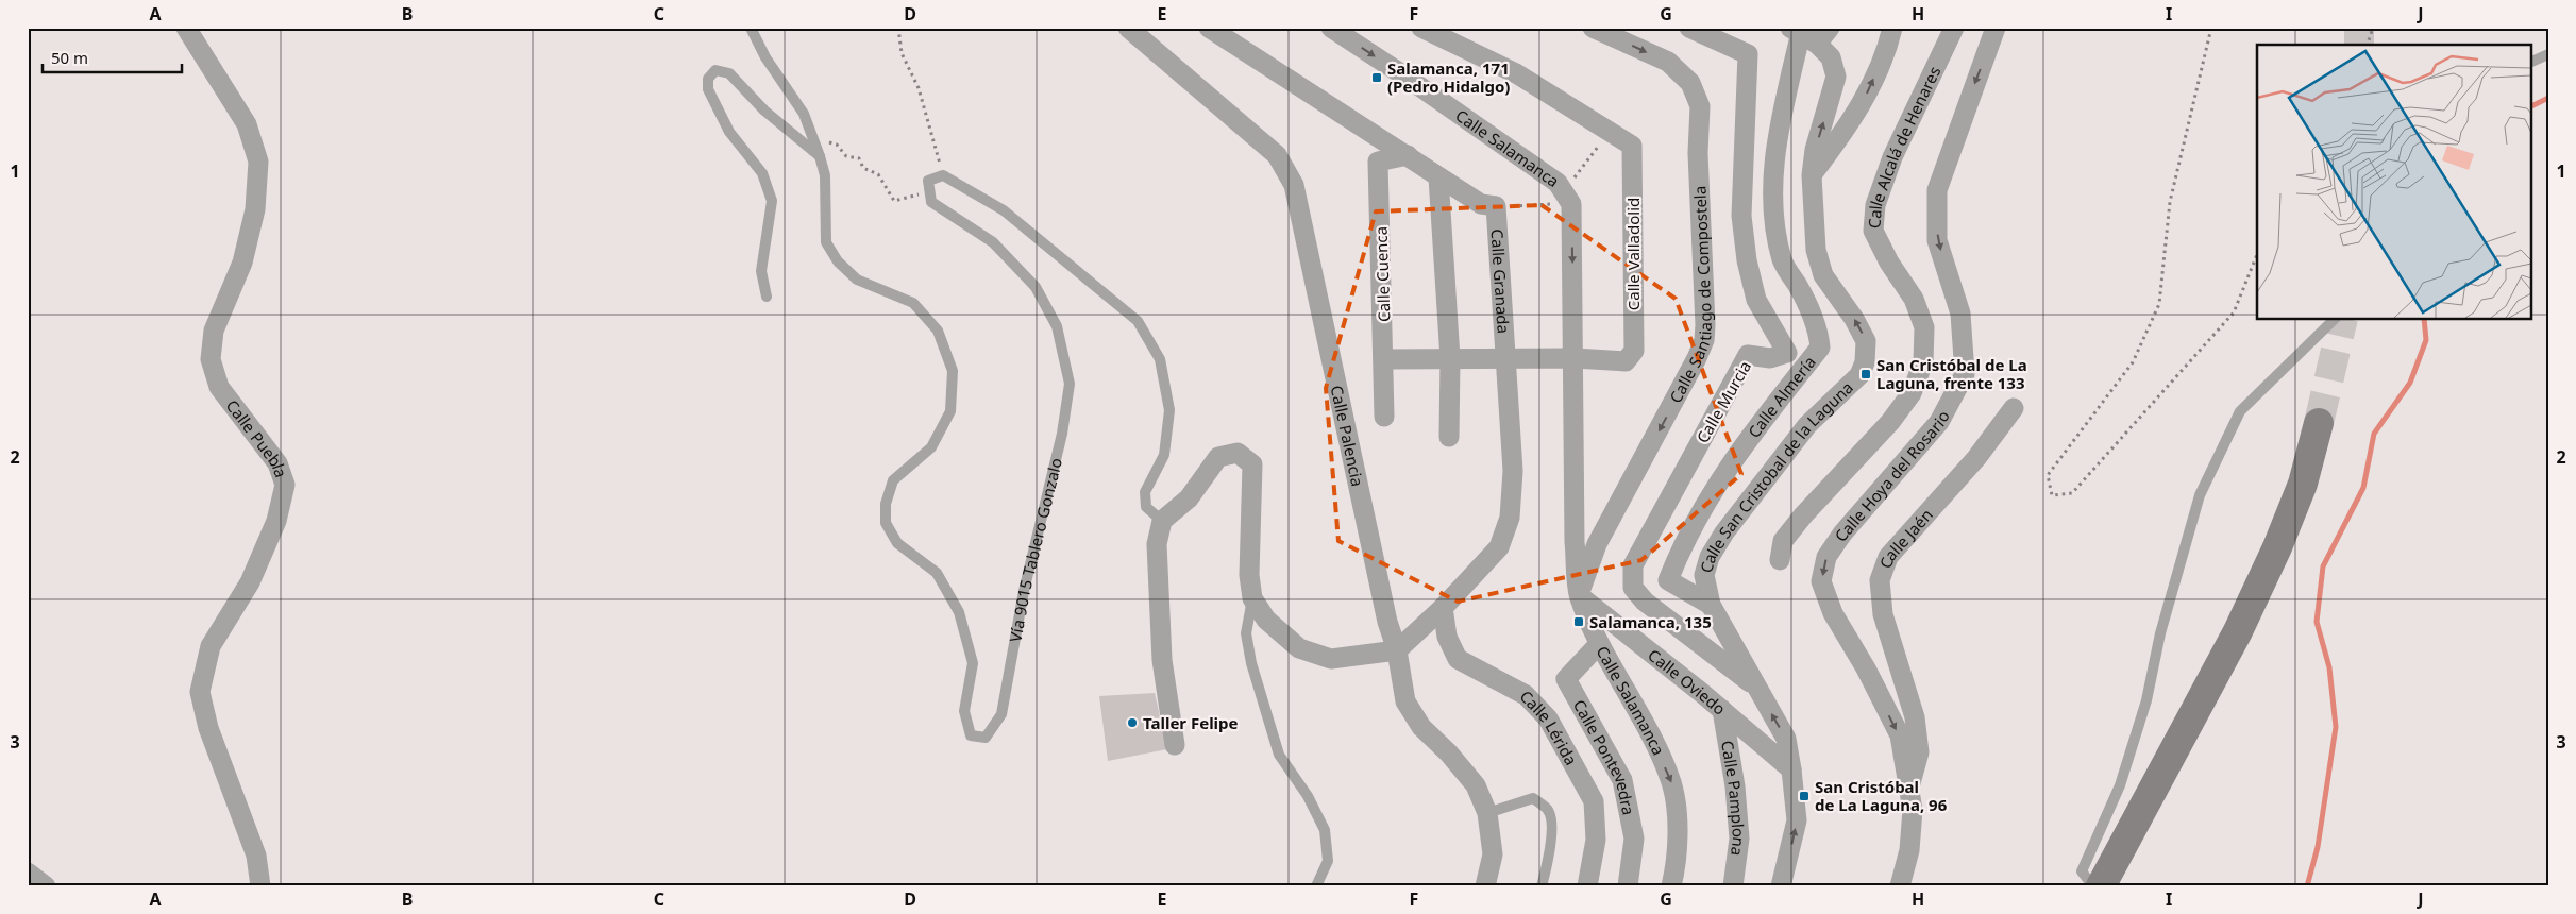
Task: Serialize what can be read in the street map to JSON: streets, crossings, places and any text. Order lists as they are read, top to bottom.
{
  "streets": {
    "street": [
      "Calle Salamanca",
      "Calle Alcalá de Henares",
      "Calle Valladolid",
      "Calle Cuenca",
      "Calle Granada",
      "Calle Santiago de Compostela",
      "Calle Almería",
      "Calle Murcia",
      "Calle Palencia",
      "Calle Puebla",
      "Calle Hoya del Rosario",
      "Calle San Cristobal de la Laguna",
      "Calle Jaén",
      "Calle Oviedo",
      "Calle Lérida",
      "Calle Pontevedra",
      "Calle Pamplona"
    ],
    "lane": ["Vía 9015 Tablero Gonzalo"]
  },
  "crossings": [
    ["Calle Salamanca", "Calle Valladolid"],
    ["Calle Salamanca", "Calle Santiago de Compostela"],
    ["Calle Salamanca", "Calle Oviedo"],
    ["Calle Salamanca", "Calle Pontevedra"],
    ["Calle Valladolid", "Calle Cuenca"],
    ["Calle Valladolid", "Calle Granada"],
    ["Calle Cuenca", "Calle Granada"],
    ["Calle Granada", "Calle Palencia"],
    ["Calle Granada", "Calle Lérida"],
    ["Calle Santiago de Compostela", "Calle Oviedo"],
    ["Calle Almería", "Calle San Cristobal de la Laguna"],
    ["Calle Murcia", "Calle San Cristobal de la Laguna"],
    ["Calle Hoya del Rosario", "Calle Jaén"],
    ["Calle San Cristobal de la Laguna", "Calle Oviedo"],
    ["Calle Oviedo", "Calle Pamplona"]
  ],
  "one_way": [
    "Calle Salamanca",
    "Calle Santiago de Compostela",
    "Calle Hoya del Rosario",
    "Calle San Cristobal de la Laguna"
  ],
  "places": {
    "transit": [
      "Salamanca, 171 (Pedro Hidalgo)",
      "San Cristóbal de La Laguna, frente 133",
      "Salamanca, 135",
      "San Cristóbal de La Laguna, 96"
    ],
    "other": ["Taller Felipe"]
  },
  "scale_bar": "50 m",
  "grid": {
    "columns": [
      "A",
      "B",
      "C",
      "D",
      "E",
      "F",
      "G",
      "H",
      "I",
      "J"
    ],
    "rows": ["1", "2", "3"]
  }
}
